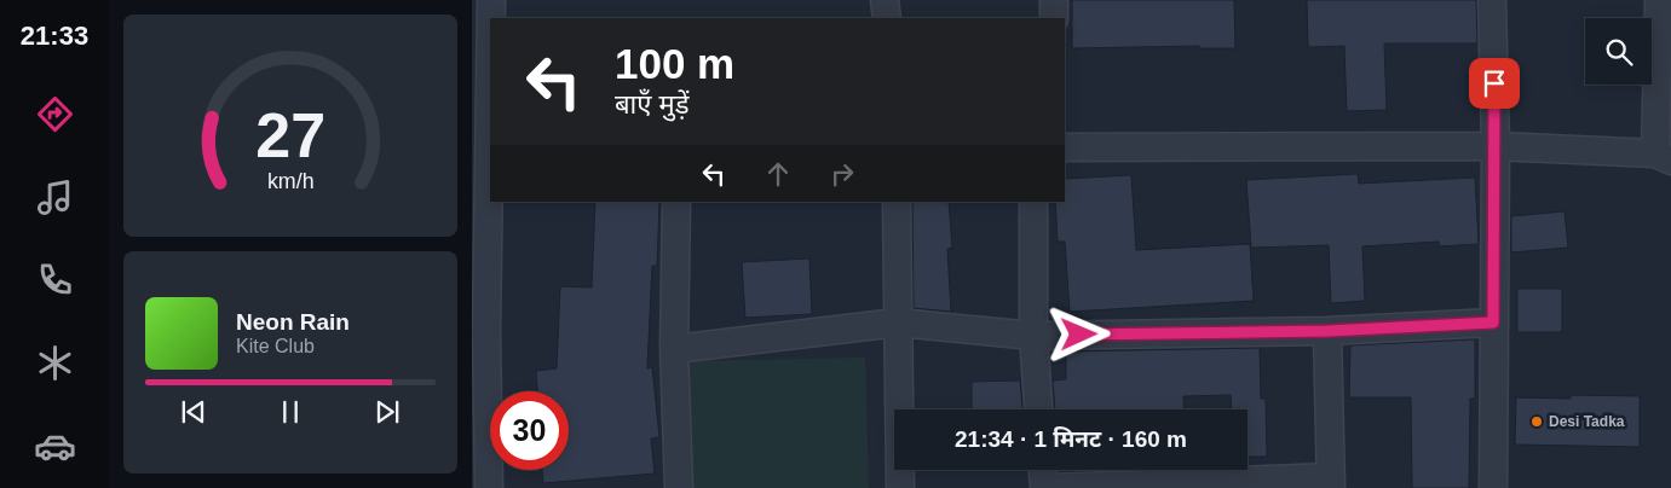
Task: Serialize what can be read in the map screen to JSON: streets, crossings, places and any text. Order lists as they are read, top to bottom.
{
  "places": ["Desi Tadka"],
  "page": {
    "tabs": "21:33",
    "turn": ["100 m", "बाएँ मुड़ें"],
    "song": ["Neon Rain", "Kite Club"],
    "limit": "30",
    "trip": "21:34 · 1 मिनट · 160 m",
    "gauge": ["27", "km/h"]
  }
}
